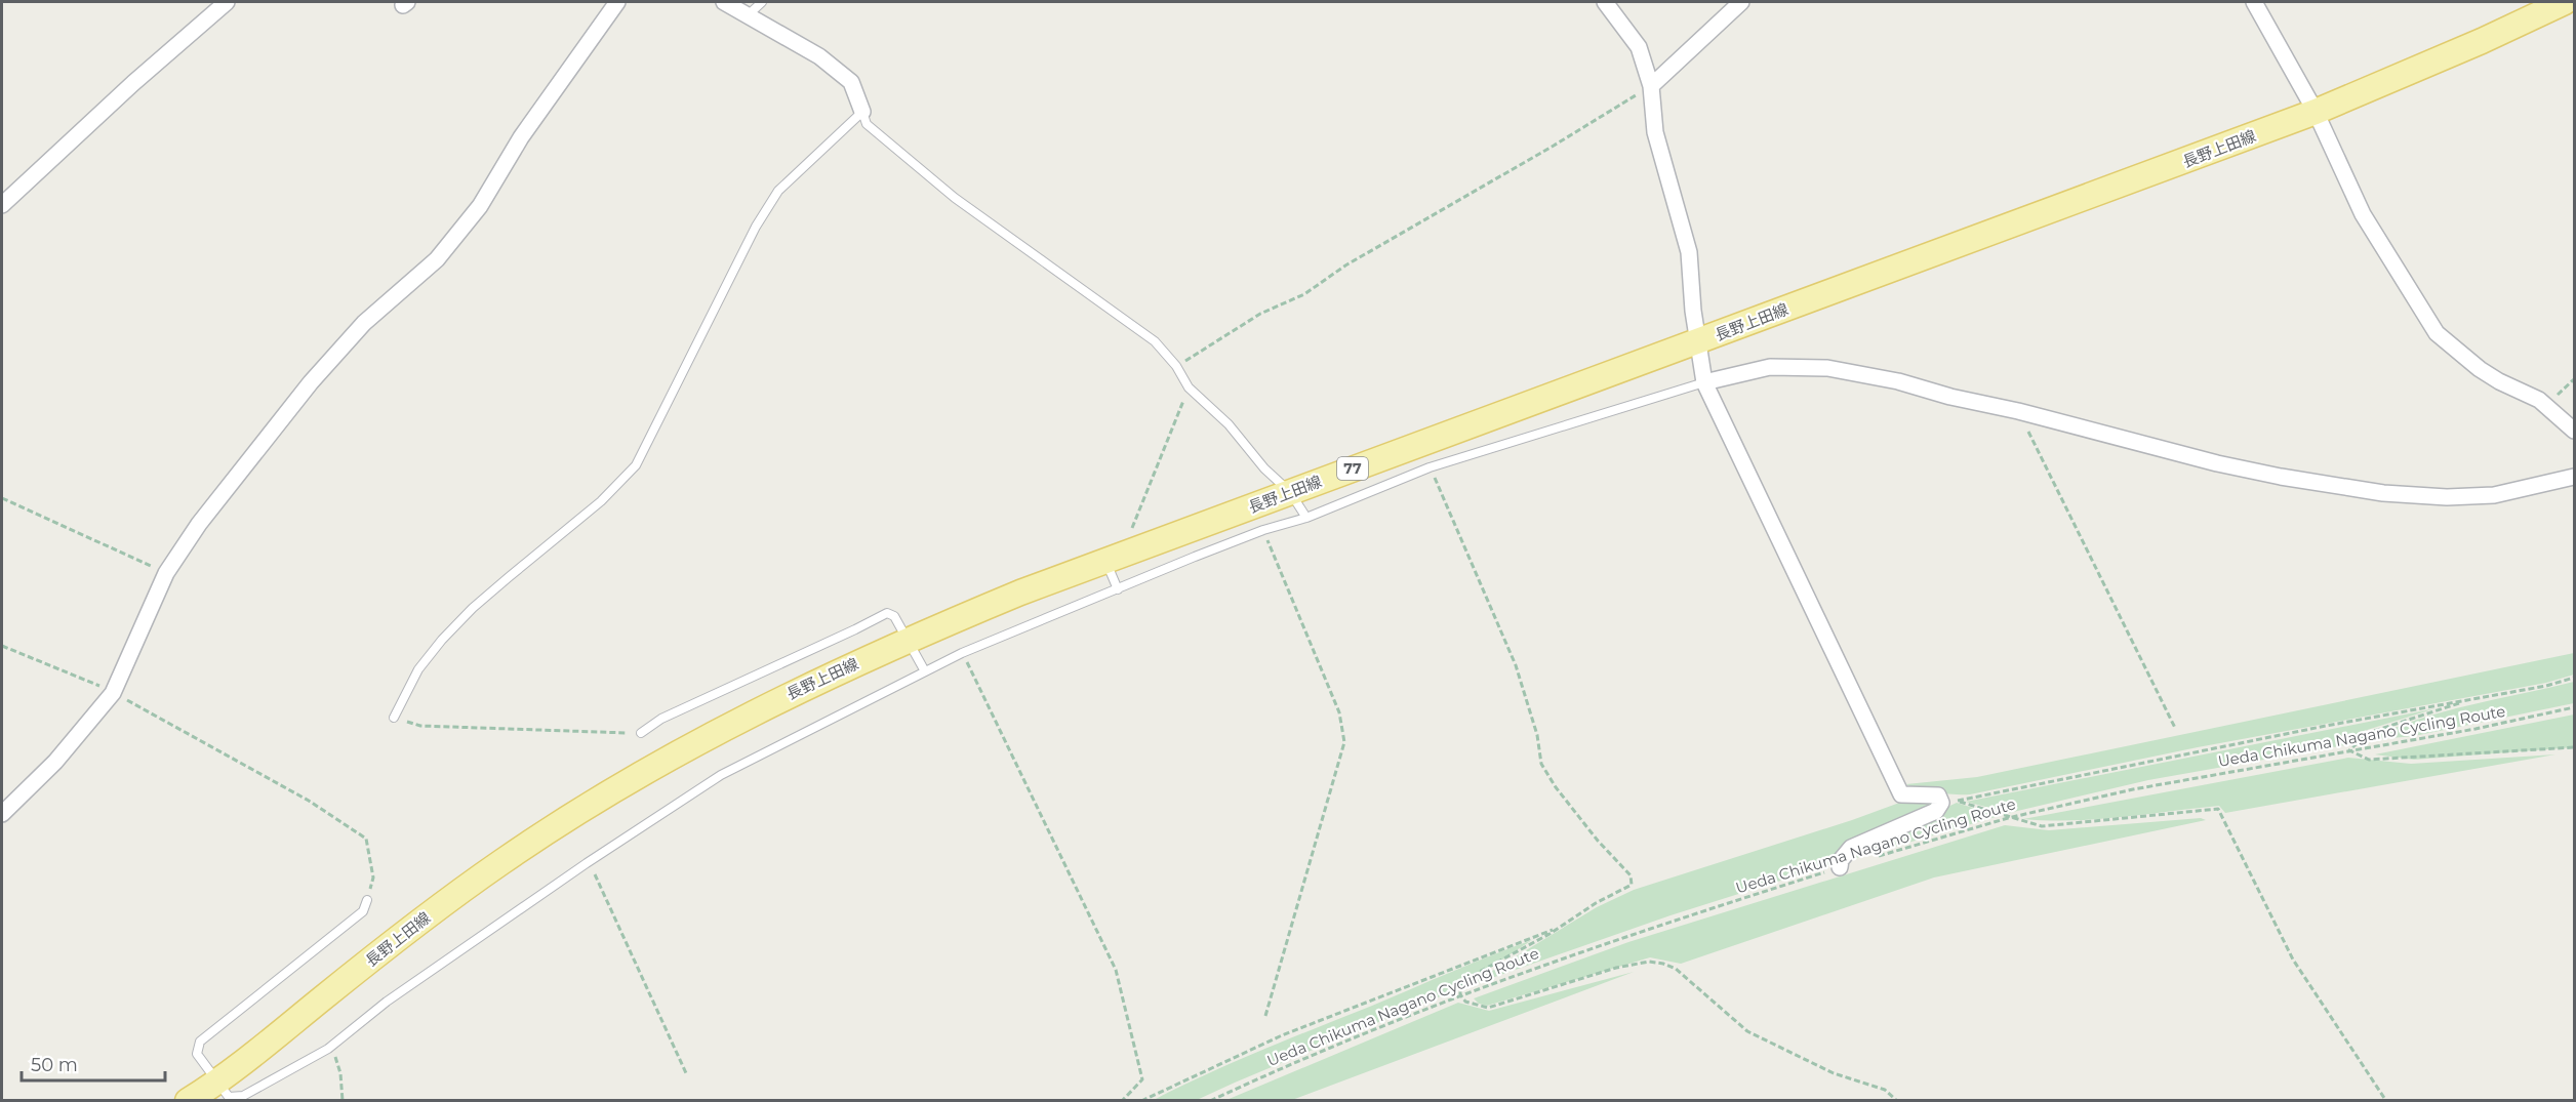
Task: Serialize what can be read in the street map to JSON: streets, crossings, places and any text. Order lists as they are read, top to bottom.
{
  "streets": {
    "main road": ["長野上田線", "77"],
    "path": ["Ueda Chikuma Nagano Cycling Route"]
  },
  "scale_bar": "50 m"
}
